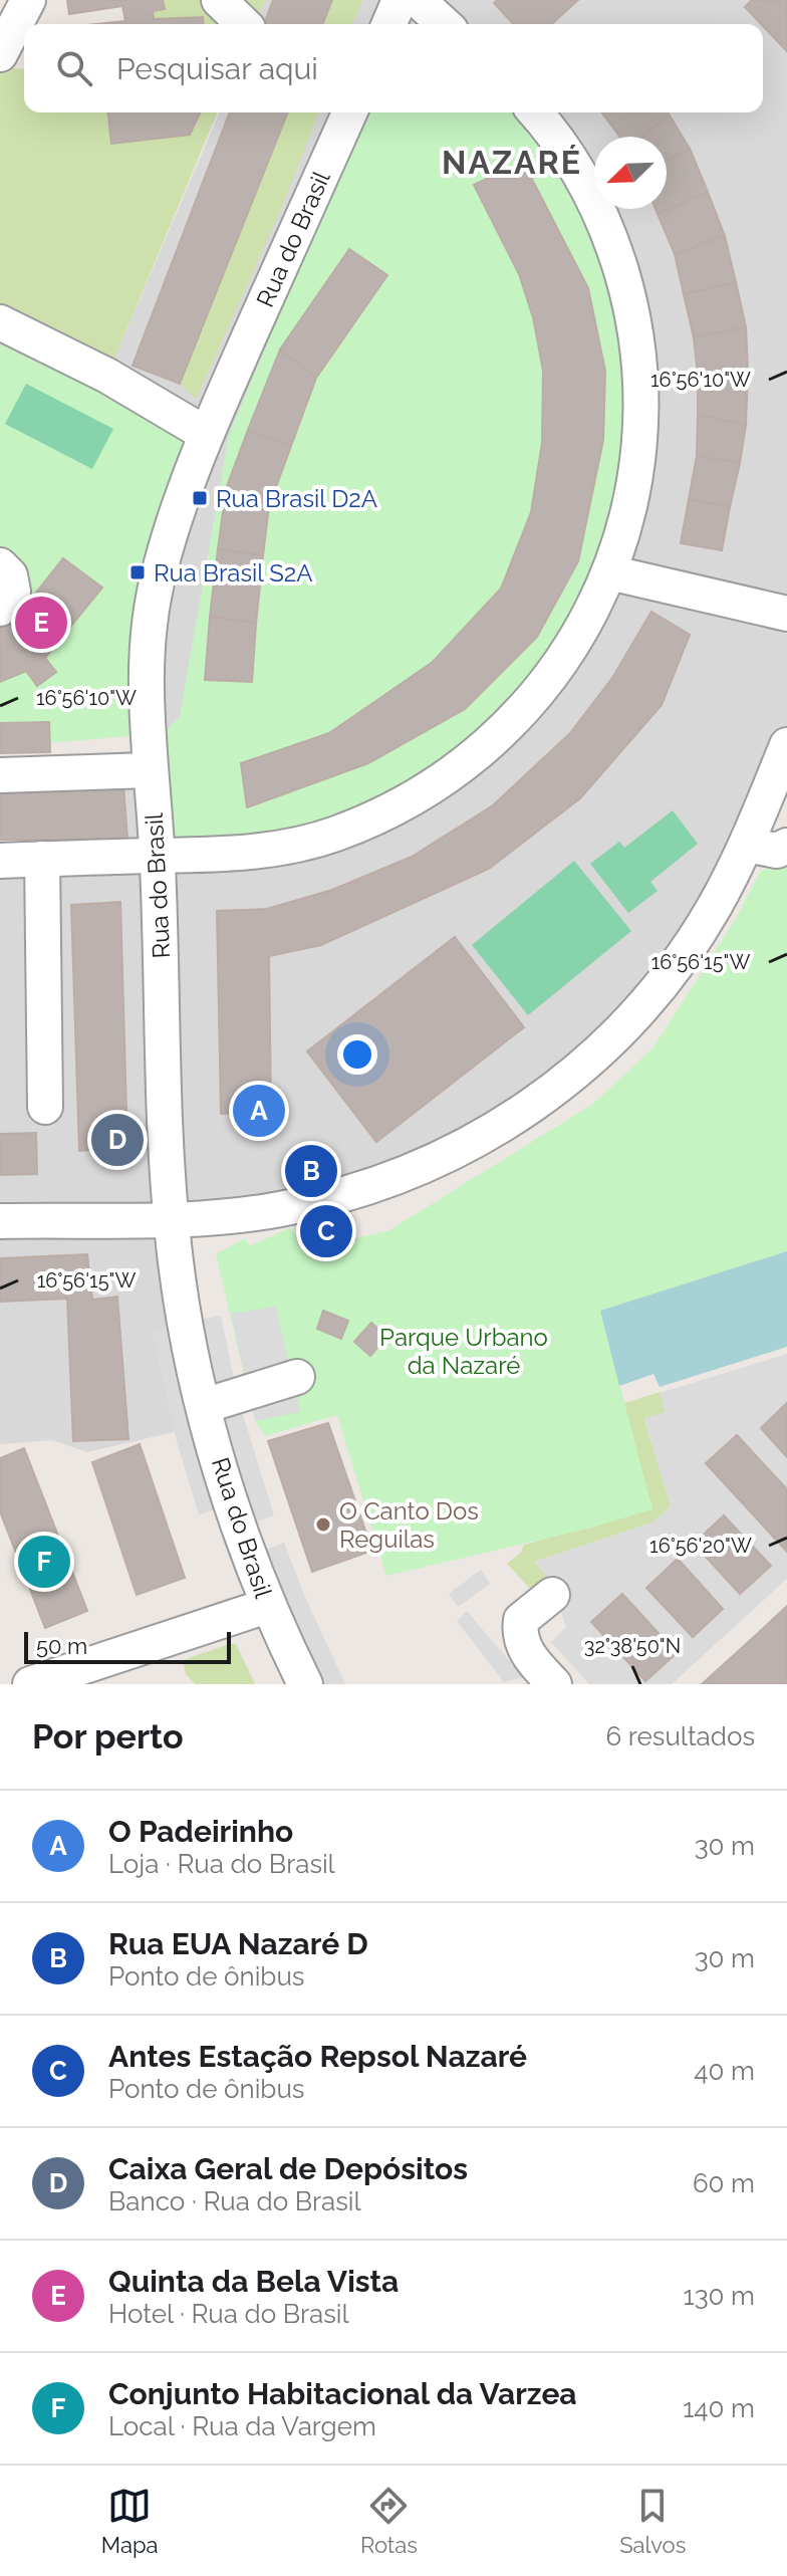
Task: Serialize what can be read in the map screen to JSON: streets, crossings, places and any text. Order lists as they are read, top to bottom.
{
  "streets": {
    "street": ["Rua do Brasil"]
  },
  "districts": ["NAZARÉ"],
  "parks": ["Parque Urbano da Nazaré"],
  "places": {
    "transit": ["Rua Brasil D2A", "Rua Brasil S2A"],
    "other": ["O Canto Dos Reguilas"]
  },
  "scale_bar": "50 m",
  "north": "bottom left",
  "page": {
    "search": "Pesquisar aqui",
    "pins": [
      "E",
      "A",
      "D",
      "B",
      "C",
      "F"
    ],
    "scale": "50 m",
    "heading": ["Por perto", "6 resultados"],
    "list": [
      {
        "mark": "A",
        "name": "O Padeirinho",
        "note": "Loja · Rua do Brasil",
        "value": "30 m"
      },
      {
        "mark": "B",
        "name": "Rua EUA Nazaré D",
        "note": "Ponto de ônibus",
        "value": "30 m"
      },
      {
        "mark": "C",
        "name": "Antes Estação Repsol Nazaré",
        "note": "Ponto de ônibus",
        "value": "40 m"
      },
      {
        "mark": "D",
        "name": "Caixa Geral de Depósitos",
        "note": "Banco · Rua do Brasil",
        "value": "60 m"
      },
      {
        "mark": "E",
        "name": "Quinta da Bela Vista",
        "note": "Hotel · Rua do Brasil",
        "value": "130 m"
      },
      {
        "mark": "F",
        "name": "Conjunto Habitacional da Varzea",
        "note": "Local · Rua da Vargem",
        "value": "140 m"
      }
    ],
    "nav": ["Mapa", "Rotas", "Salvos"]
  },
  "coordinates": [
    "16°56'10\"W",
    "16°56'15\"W",
    "16°56'20\"W",
    "32°38'50\"N"
  ]
}
